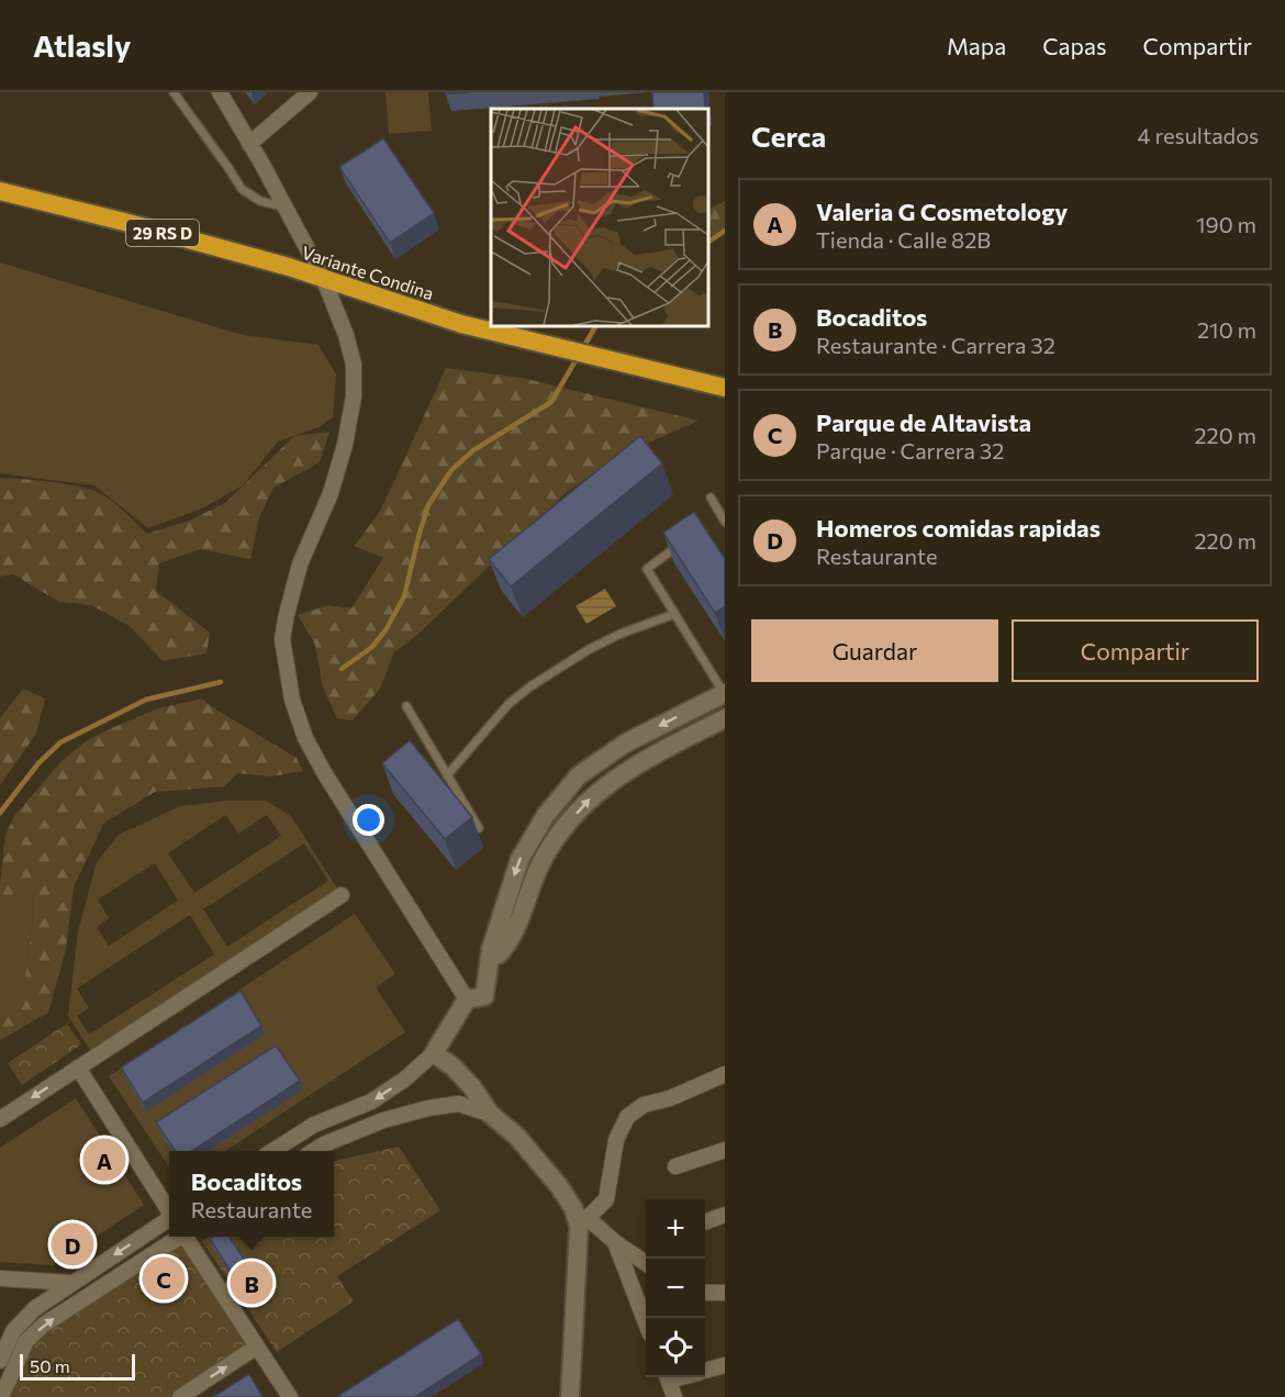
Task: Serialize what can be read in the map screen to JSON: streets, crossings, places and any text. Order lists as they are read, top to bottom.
{
  "streets": {
    "highway": ["29 RS D", "Variante Condina"]
  },
  "scale_bar": "50 m",
  "page": {
    "header": "Atlasly",
    "nav": ["Mapa", "Capas", "Compartir"],
    "heading": ["Cerca", "4 resultados"],
    "list": [
      {
        "mark": "A",
        "name": "Valeria G Cosmetology",
        "note": "Tienda · Calle 82B",
        "value": "190 m"
      },
      {
        "mark": "B",
        "name": "Bocaditos",
        "note": "Restaurante · Carrera 32",
        "value": "210 m"
      },
      {
        "mark": "C",
        "name": "Parque de Altavista",
        "note": "Parque · Carrera 32",
        "value": "220 m"
      },
      {
        "mark": "D",
        "name": "Homeros comidas rapidas",
        "note": "Restaurante",
        "value": "220 m"
      }
    ],
    "buttons": ["Guardar", "Compartir"],
    "pins": [
      "A",
      "D",
      "C",
      "B"
    ],
    "popup": ["Bocaditos", "Restaurante"],
    "map_buttons": ["+", "−"],
    "scale": "50 m"
  }
}
